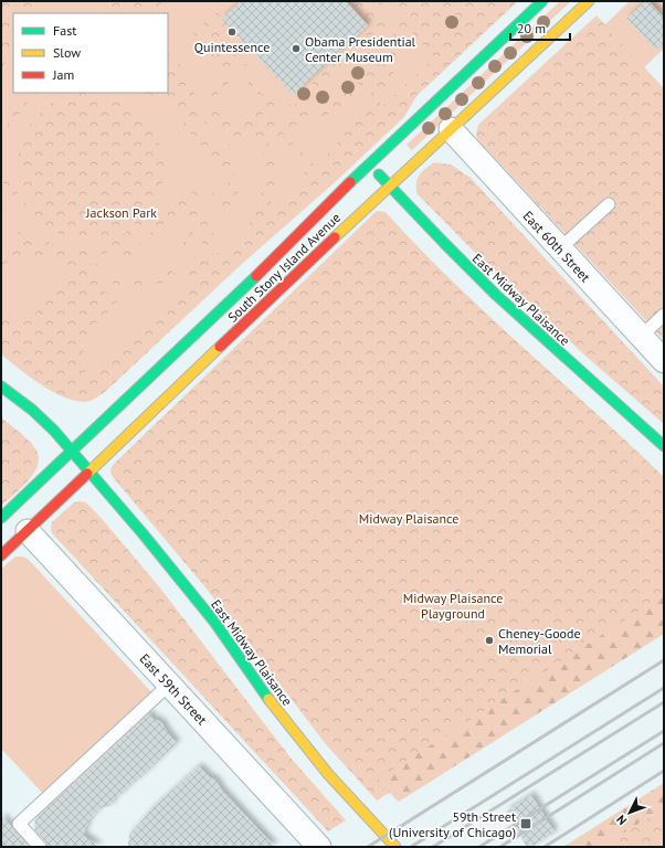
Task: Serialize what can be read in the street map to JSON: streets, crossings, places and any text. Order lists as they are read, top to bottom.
{
  "streets": {
    "main road": ["South Stony Island Avenue", "East Midway Plaisance"],
    "street": ["East 60th Street", "East 59th Street"]
  },
  "crossings": [
    ["East 60th Street", "South Stony Island Avenue"],
    ["South Stony Island Avenue", "East Midway Plaisance"],
    ["South Stony Island Avenue", "East 59th Street"]
  ],
  "parks": ["Jackson Park", "Midway Plaisance", "Midway Plaisance Playground"],
  "places": {
    "other": ["Quintessence", "Obama Presidential Center Museum", "Cheney-Goode Memorial"],
    "transit": ["59th Street (University of Chicago)"]
  },
  "legend": ["Fast", "Slow", "Jam"],
  "scale_bar": "20 m",
  "north": "bottom left"
}
